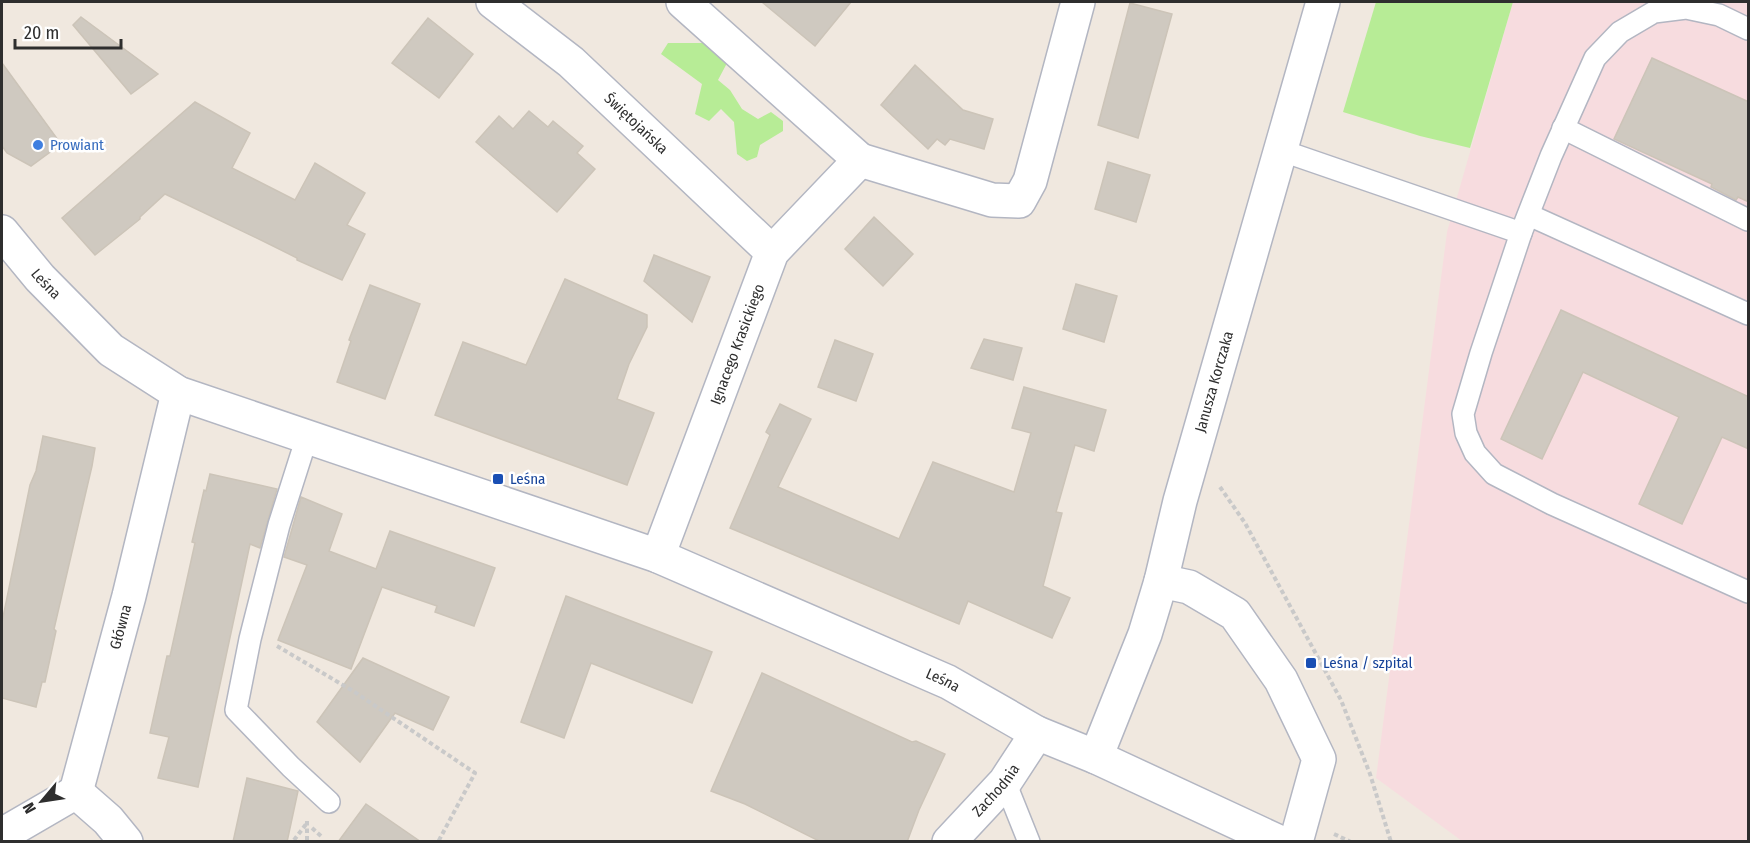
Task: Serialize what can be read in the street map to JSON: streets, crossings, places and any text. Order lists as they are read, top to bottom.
{
  "streets": {
    "street": [
      "Świętojańska",
      "Leśna",
      "Ignacego Krasickiego",
      "Janusza Korczaka",
      "Główna",
      "Zachodnia"
    ]
  },
  "crossings": [
    ["Świętojańska", "Ignacego Krasickiego"],
    ["Leśna", "Ignacego Krasickiego"],
    ["Leśna", "Janusza Korczaka"],
    ["Leśna", "Główna"],
    ["Leśna", "Zachodnia"]
  ],
  "places": {
    "other": ["Prowiant"],
    "transit": ["Leśna", "Leśna / szpital"]
  },
  "scale_bar": "20 m",
  "north": "bottom left"
}
